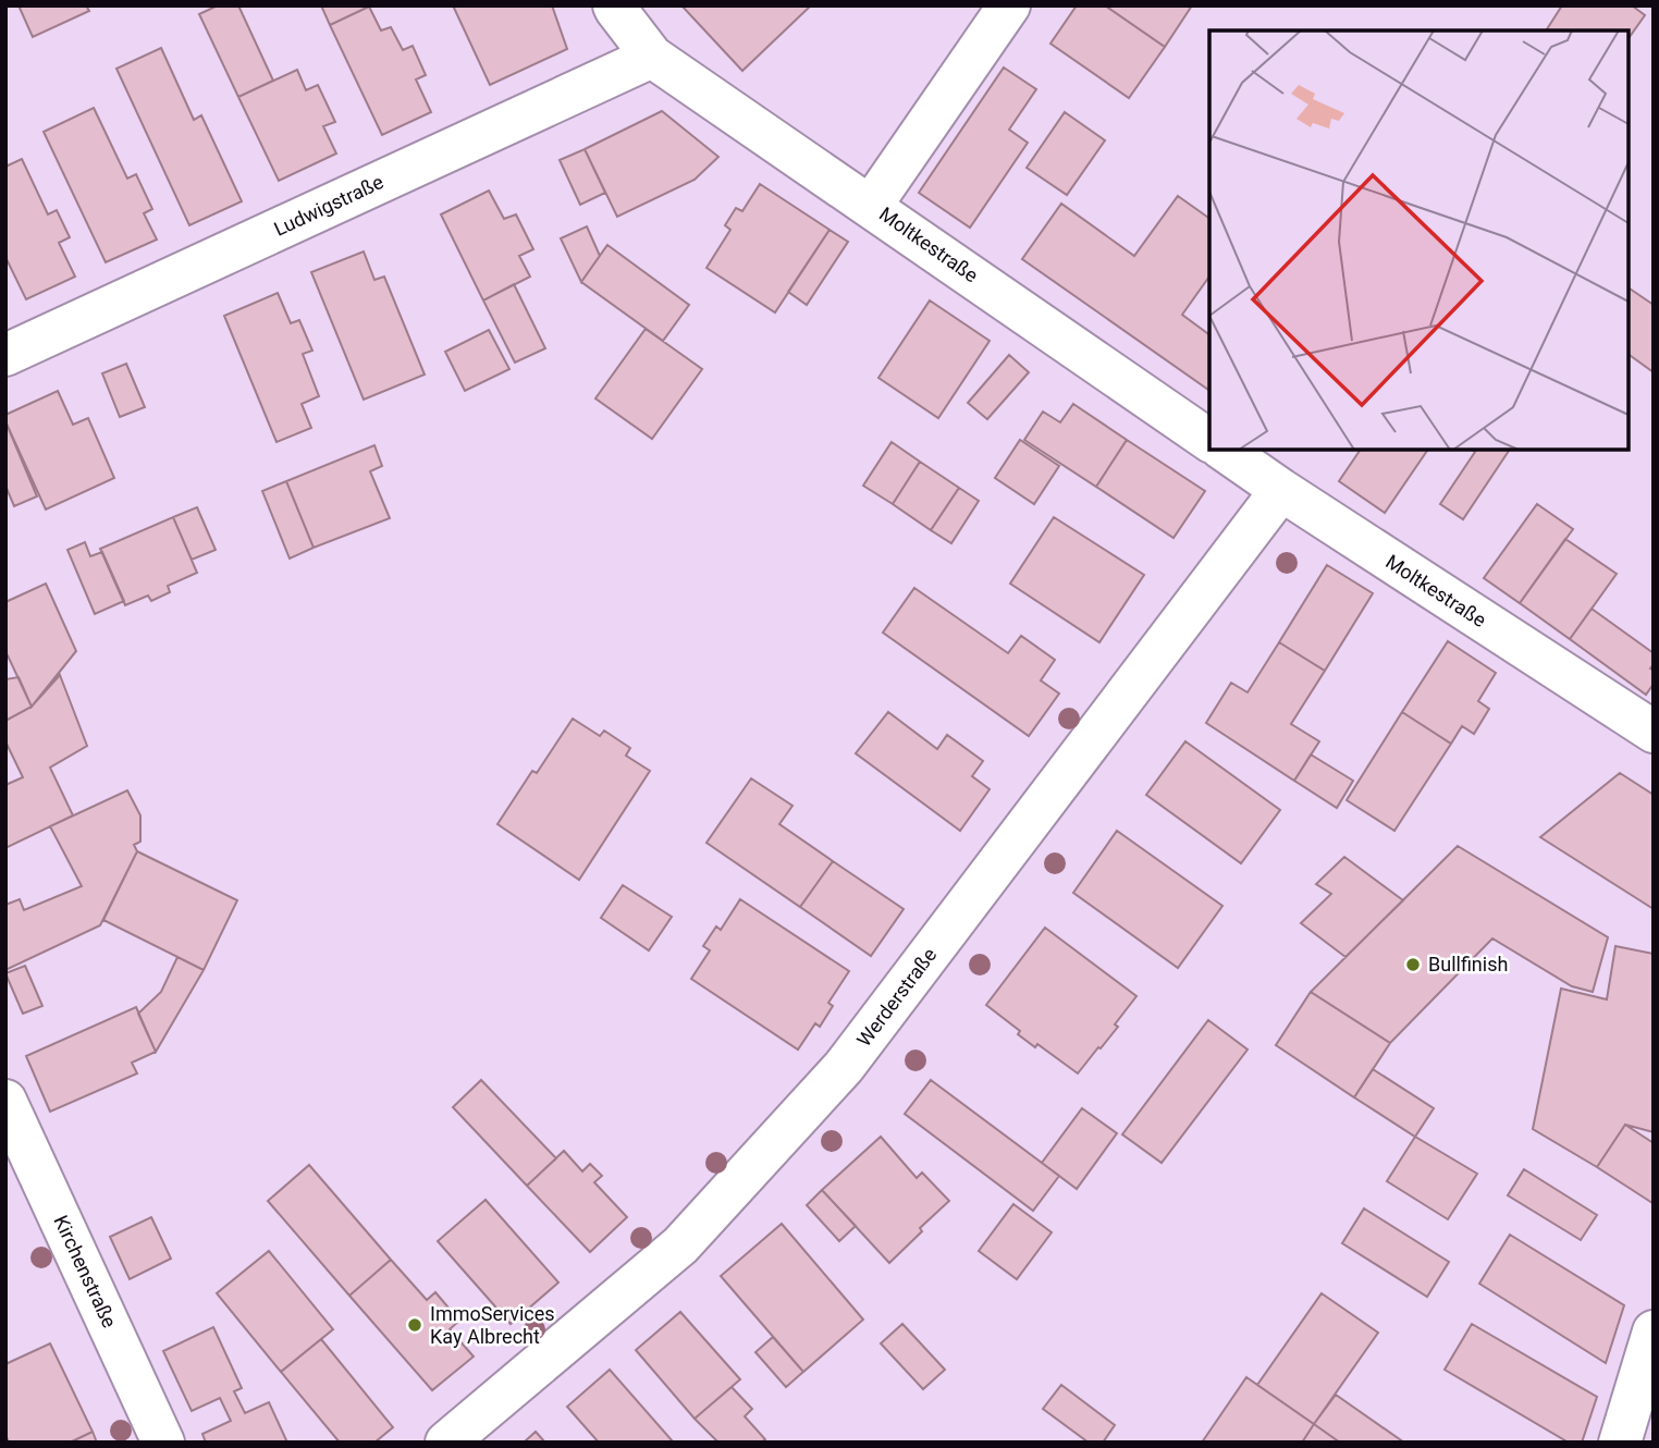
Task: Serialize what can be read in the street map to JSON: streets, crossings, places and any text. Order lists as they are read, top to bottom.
{
  "streets": {
    "street": [
      "Ludwigstraße",
      "Moltkestraße",
      "Werderstraße",
      "Kirchenstraße"
    ]
  },
  "crossings": [
    ["Ludwigstraße", "Moltkestraße"],
    ["Moltkestraße", "Werderstraße"]
  ],
  "places": ["Bullfinish", "ImmoServices Kay Albrecht"]
}
